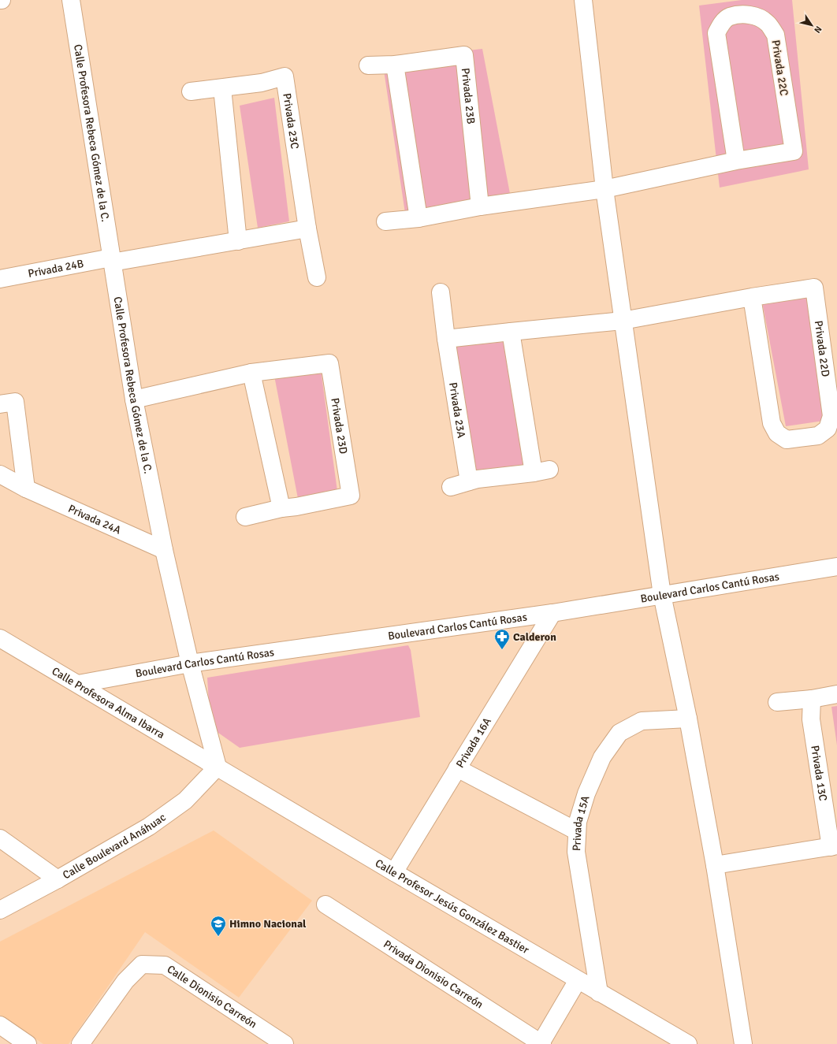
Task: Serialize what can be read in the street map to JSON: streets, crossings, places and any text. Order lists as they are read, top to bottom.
{
  "streets": {
    "street": [
      "Privada 22C",
      "Privada 23B",
      "Privada 23C",
      "Calle Profesora Rebeca Gómez de la C.",
      "Privada 24B",
      "Privada 22D",
      "Privada 23A",
      "Privada 23D",
      "Privada 24A",
      "Boulevard Carlos Cantú Rosas",
      "Calle Profesora Alma Ibarra",
      "Privada 16A",
      "Privada 13C",
      "Privada 15A",
      "Calle Boulevard Anáhuac",
      "Calle Profesor Jesús González Bastier",
      "Privada Dionisio Carreón",
      "Calle Dionisio Carreón"
    ]
  },
  "crossings": [
    ["Calle Profesora Rebeca Gómez de la C.", "Privada 24B"],
    ["Calle Profesora Rebeca Gómez de la C.", "Privada 23D"],
    ["Calle Profesora Rebeca Gómez de la C.", "Privada 24A"],
    ["Calle Profesora Rebeca Gómez de la C.", "Boulevard Carlos Cantú Rosas"],
    ["Calle Profesora Rebeca Gómez de la C.", "Calle Profesora Alma Ibarra"],
    ["Calle Profesora Rebeca Gómez de la C.", "Calle Boulevard Anáhuac"],
    ["Calle Profesora Rebeca Gómez de la C.", "Calle Profesor Jesús González Bastier"],
    ["Boulevard Carlos Cantú Rosas", "Calle Profesora Alma Ibarra"],
    ["Boulevard Carlos Cantú Rosas", "Privada 16A"],
    ["Calle Profesora Alma Ibarra", "Calle Boulevard Anáhuac"],
    ["Calle Profesora Alma Ibarra", "Calle Profesor Jesús González Bastier"],
    ["Privada 16A", "Calle Profesor Jesús González Bastier"],
    ["Privada 15A", "Calle Profesor Jesús González Bastier"],
    ["Calle Boulevard Anáhuac", "Calle Profesor Jesús González Bastier"]
  ],
  "places": {
    "pharmacy": ["Calderon"],
    "school or university": ["Himno Nacional"]
  },
  "north": "bottom right"
}
